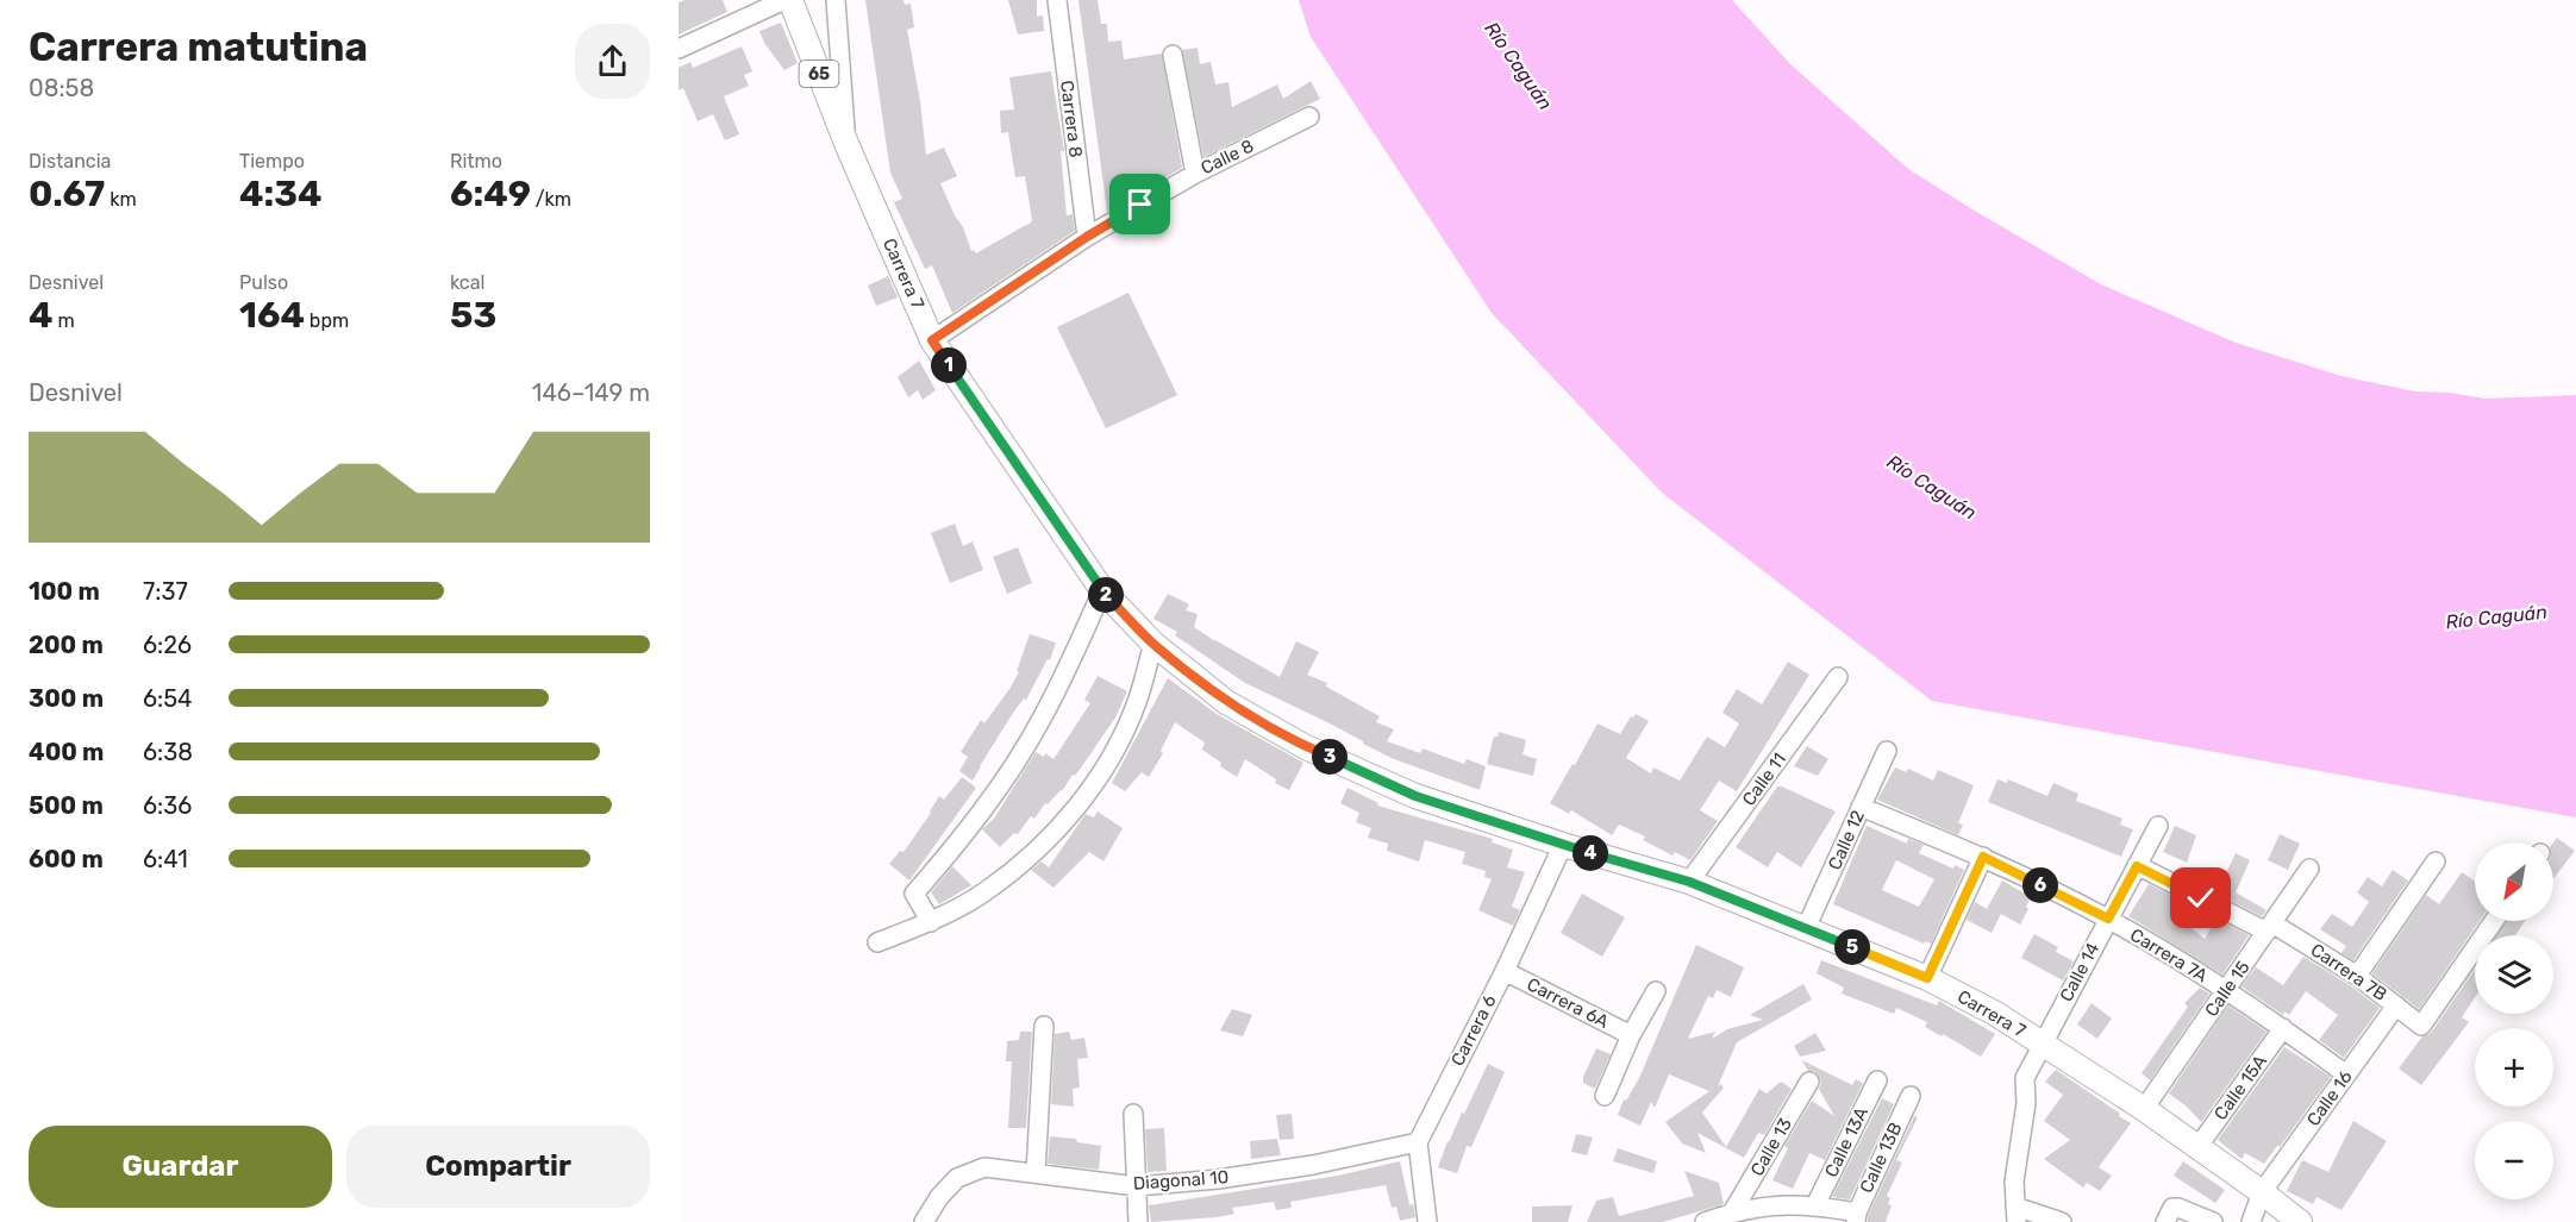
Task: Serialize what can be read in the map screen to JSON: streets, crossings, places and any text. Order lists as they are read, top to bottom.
{
  "streets": {
    "main road": ["65", "Carrera 7"],
    "street": [
      "Carrera 8",
      "Calle 8",
      "Calle 11",
      "Calle 12",
      "Carrera 7A",
      "Calle 14",
      "Carrera 7B",
      "Calle 15",
      "Carrera 6A",
      "Carrera 6",
      "Calle 15A",
      "Calle 16",
      "Calle 13A",
      "Calle 13",
      "Calle 13B",
      "Diagonal 10"
    ]
  },
  "crossings": [
    ["65", "Carrera 7"],
    ["Carrera 8", "Calle 8"],
    ["Calle 8", "Carrera 7"],
    ["Carrera 7", "Calle 11"],
    ["Carrera 7", "Calle 12"],
    ["Carrera 7", "Calle 14"],
    ["Carrera 7", "Calle 15"],
    ["Carrera 7", "Carrera 6"],
    ["Carrera 7", "Calle 15A"],
    ["Carrera 7", "Calle 16"],
    ["Calle 12", "Carrera 7A"],
    ["Carrera 7A", "Calle 14"],
    ["Carrera 7A", "Calle 15"],
    ["Carrera 7A", "Calle 15A"],
    ["Carrera 7A", "Calle 16"],
    ["Calle 14", "Carrera 7B"],
    ["Carrera 7B", "Calle 15"],
    ["Carrera 7B", "Calle 16"],
    ["Carrera 6A", "Carrera 6"],
    ["Carrera 6", "Diagonal 10"]
  ],
  "water": ["Río Caguán"],
  "north": "bottom left",
  "page": {
    "heading": ["Carrera matutina", "08:58"],
    "stats": [
      ["Distancia", "0.67 km"],
      ["Tiempo", "4:34"],
      ["Ritmo", "6:49 /km"],
      ["Desnivel", "4 m"],
      ["Pulso", "164 bpm"],
      ["kcal", "53"]
    ],
    "pins": [
      "1",
      "2",
      "3",
      "4",
      "6",
      "5"
    ],
    "chart": ["Desnivel", "146–149 m"],
    "list": [
      {
        "name": "100 m",
        "note": "7:37"
      },
      {
        "name": "200 m",
        "note": "6:26"
      },
      {
        "name": "300 m",
        "note": "6:54"
      },
      {
        "name": "400 m",
        "note": "6:38"
      },
      {
        "name": "500 m",
        "note": "6:36"
      },
      {
        "name": "600 m",
        "note": "6:41"
      }
    ],
    "map_buttons": ["+", "−"],
    "buttons": ["Guardar", "Compartir"]
  }
}
